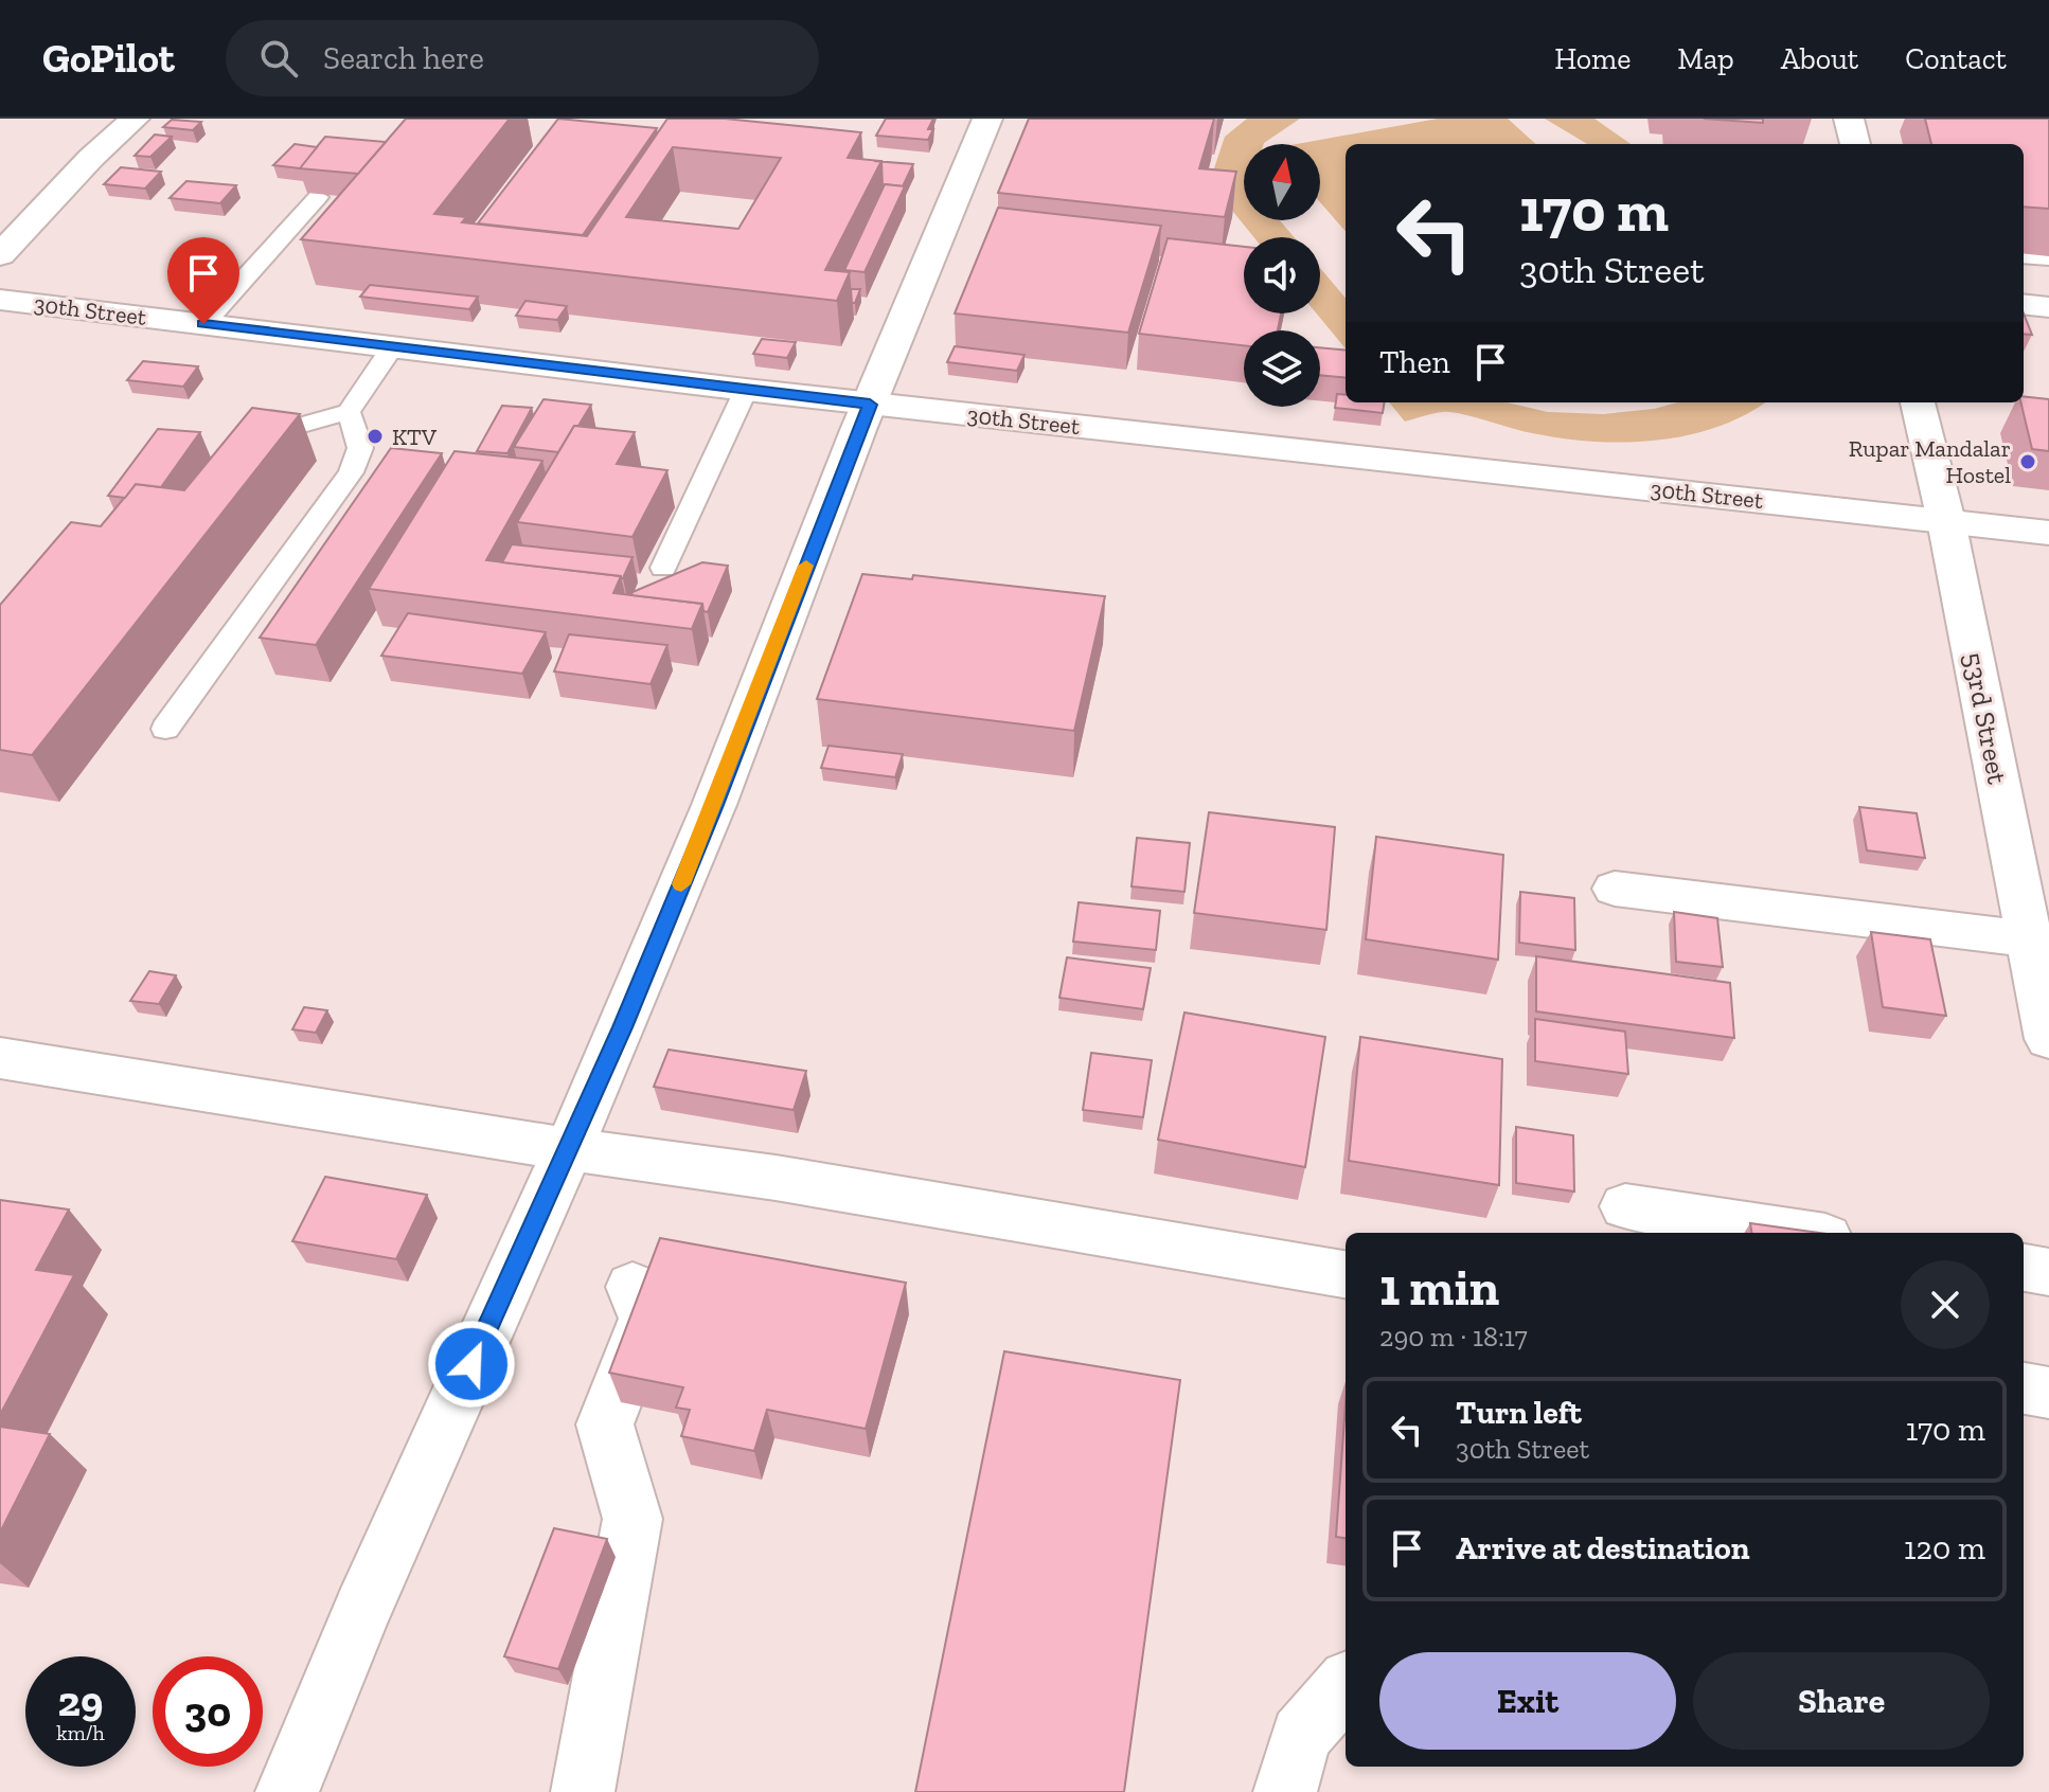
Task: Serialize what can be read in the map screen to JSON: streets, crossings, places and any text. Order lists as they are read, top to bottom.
{
  "streets": {
    "street": ["30th Street", "53rd Street"]
  },
  "crossings": [
    ["30th Street", "53rd Street"]
  ],
  "places": ["KTV", "Rupar Mandalar Hostel"],
  "north": "top",
  "page": {
    "header": "GoPilot",
    "search": "Search here",
    "nav": [
      "Home",
      "Map",
      "About",
      "Contact"
    ],
    "turn": ["170 m", "30th Street"],
    "then": "Then",
    "heading": ["1 min", "290 m · 18:17"],
    "list": [
      {
        "name": "Turn left",
        "note": "30th Street",
        "value": "170 m"
      },
      {
        "name": "Arrive at destination",
        "value": "120 m"
      }
    ],
    "buttons": ["Exit", "Share"],
    "speed": "29 km/h",
    "limit": "30"
  }
}
